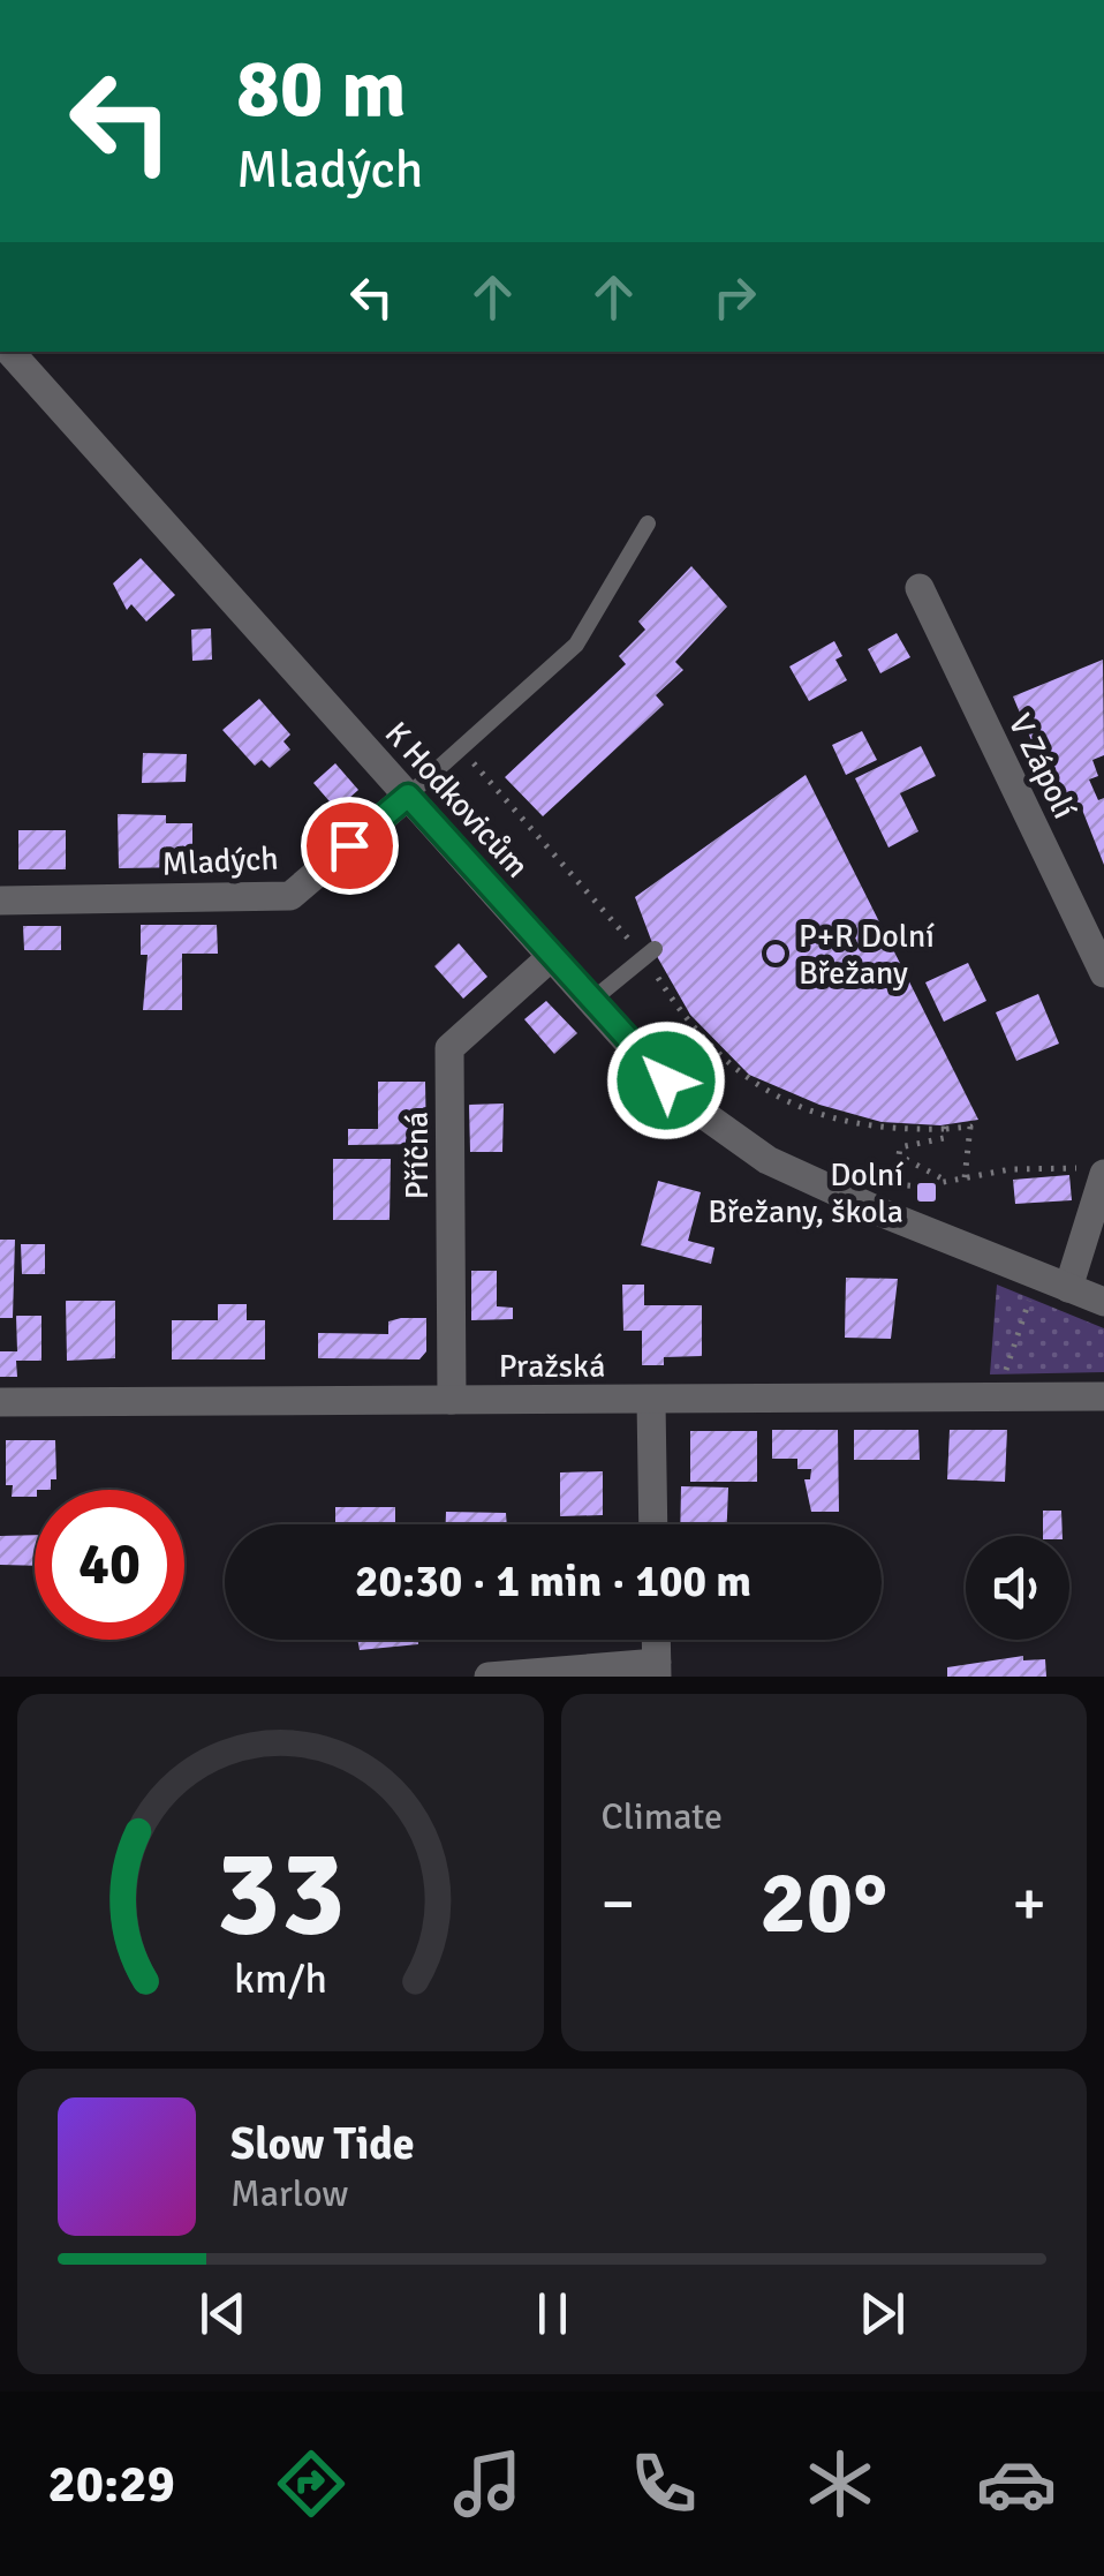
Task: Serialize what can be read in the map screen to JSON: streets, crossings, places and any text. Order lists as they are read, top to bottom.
{
  "streets": {
    "street": [
      "V Zápolí",
      "K Hodkovicům",
      "Mladých",
      "Příčná",
      "Pražská"
    ]
  },
  "crossings": [
    ["K Hodkovicům", "Mladých"],
    ["K Hodkovicům", "Příčná"],
    ["Příčná", "Pražská"]
  ],
  "places": {
    "other": ["P+R Dolní Břežany"],
    "transit": ["Dolní Břežany, škola"]
  },
  "page": {
    "turn": ["80 m", "Mladých"],
    "limit": "40",
    "trip": "20:30 · 1 min · 100 m",
    "tile": "Climate",
    "heat": ["−", "20°", "+"],
    "song": ["Slow Tide", "Marlow"],
    "tabs": "20:29",
    "gauge": ["33", "km/h"]
  }
}
